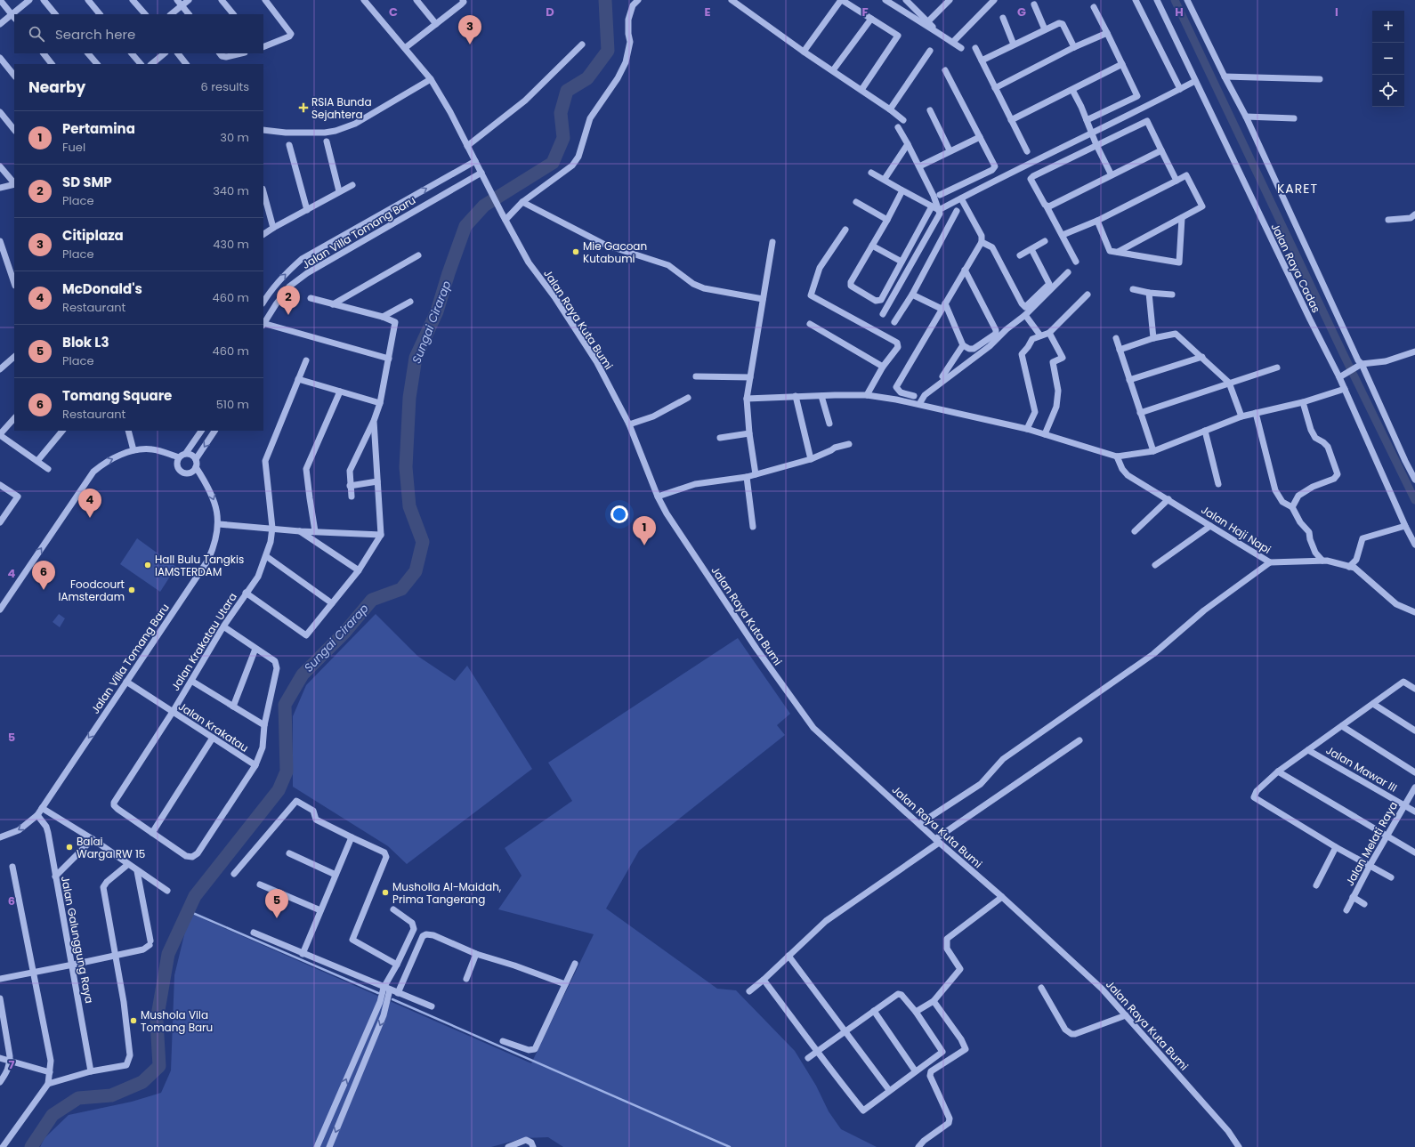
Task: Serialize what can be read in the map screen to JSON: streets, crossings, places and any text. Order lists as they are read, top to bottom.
{
  "streets": {
    "street": [
      "Jalan Villa Tomang Baru",
      "Jalan Raya Cadas",
      "Jalan Raya Kuta Bumi",
      "Jalan Haji Napi",
      "Jalan Krakatau Utara",
      "Jalan Krakatau",
      "Jalan Mawar III",
      "Jalan Melati Raya",
      "Jalan Galunggung Raya"
    ]
  },
  "crossings": [
    ["Jalan Villa Tomang Baru", "Jalan Raya Kuta Bumi"],
    ["Jalan Villa Tomang Baru", "Jalan Krakatau"],
    ["Jalan Villa Tomang Baru", "Jalan Galunggung Raya"],
    ["Jalan Krakatau Utara", "Jalan Krakatau"],
    ["Jalan Mawar III", "Jalan Melati Raya"]
  ],
  "districts": ["KARET"],
  "water": ["Sungai Cirarap"],
  "places": {
    "health": ["RSIA Bunda Sejahtera"],
    "other": [
      "Mie Gacoan Kutabumi",
      "Hall Bulu Tangkis IAMSTERDAM",
      "Foodcourt IAmsterdam",
      "Balai Warga RW 15",
      "Musholla Al-Maidah, Prima Tangerang",
      "Mushola Vila Tomang Baru"
    ]
  },
  "page": {
    "map_buttons": ["+", "−"],
    "search": "Search here",
    "pins": [
      "3",
      "2",
      "4",
      "1",
      "6",
      "5"
    ],
    "heading": ["Nearby", "6 results"],
    "list": [
      {
        "mark": "1",
        "name": "Pertamina",
        "note": "Fuel",
        "value": "30 m"
      },
      {
        "mark": "2",
        "name": "SD SMP",
        "note": "Place",
        "value": "340 m"
      },
      {
        "mark": "3",
        "name": "Citiplaza",
        "note": "Place",
        "value": "430 m"
      },
      {
        "mark": "4",
        "name": "McDonald's",
        "note": "Restaurant",
        "value": "460 m"
      },
      {
        "mark": "5",
        "name": "Blok L3",
        "note": "Place",
        "value": "460 m"
      },
      {
        "mark": "6",
        "name": "Tomang Square",
        "note": "Restaurant",
        "value": "510 m"
      }
    ]
  },
  "grid": {
    "columns": [
      "C",
      "D",
      "E",
      "F",
      "G",
      "H",
      "I"
    ],
    "rows": [
      "4",
      "5",
      "6",
      "7"
    ]
  }
}
